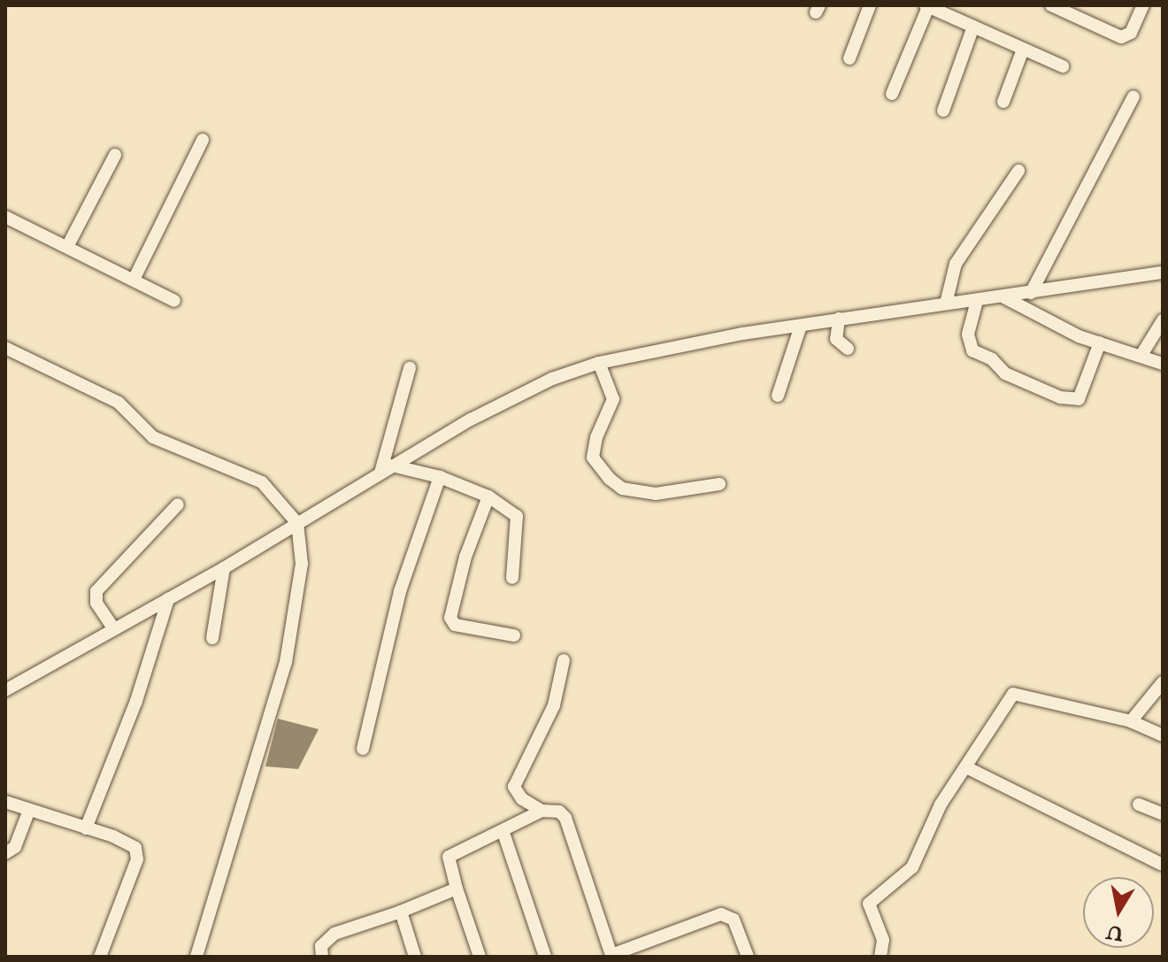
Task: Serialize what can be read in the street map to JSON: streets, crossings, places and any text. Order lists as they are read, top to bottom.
{
  "north": "bottom"
}
